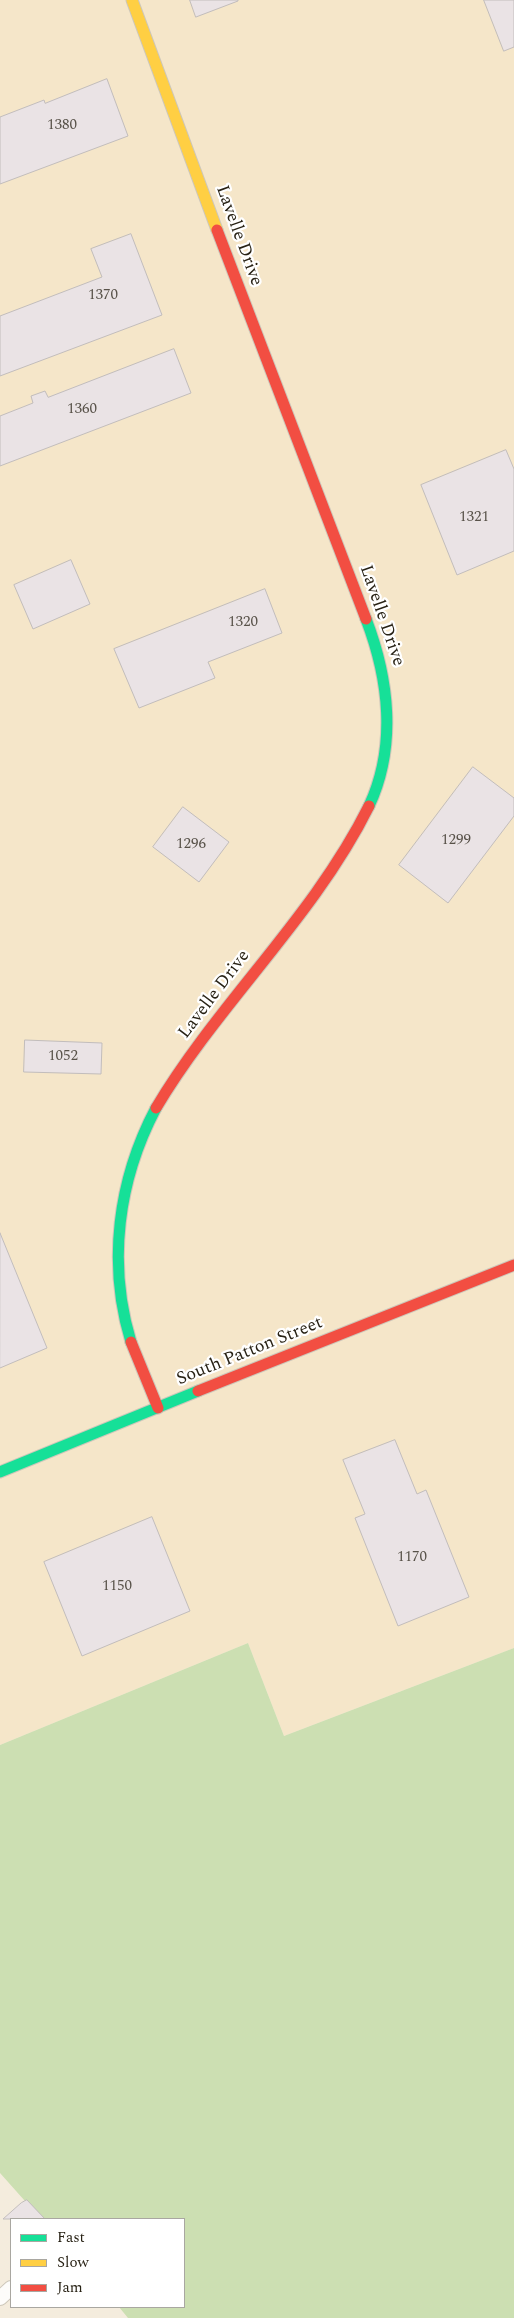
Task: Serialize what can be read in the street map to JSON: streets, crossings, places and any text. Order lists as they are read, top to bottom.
{
  "streets": {
    "street": ["Lavelle Drive", "South Patton Street"]
  },
  "crossings": [
    ["Lavelle Drive", "South Patton Street"]
  ],
  "house_numbers": [
    "1380",
    "1370",
    "1360",
    "1321",
    "1320",
    "1299",
    "1296",
    "1052",
    "1170",
    "1150"
  ],
  "legend": ["Fast", "Slow", "Jam"]
}
